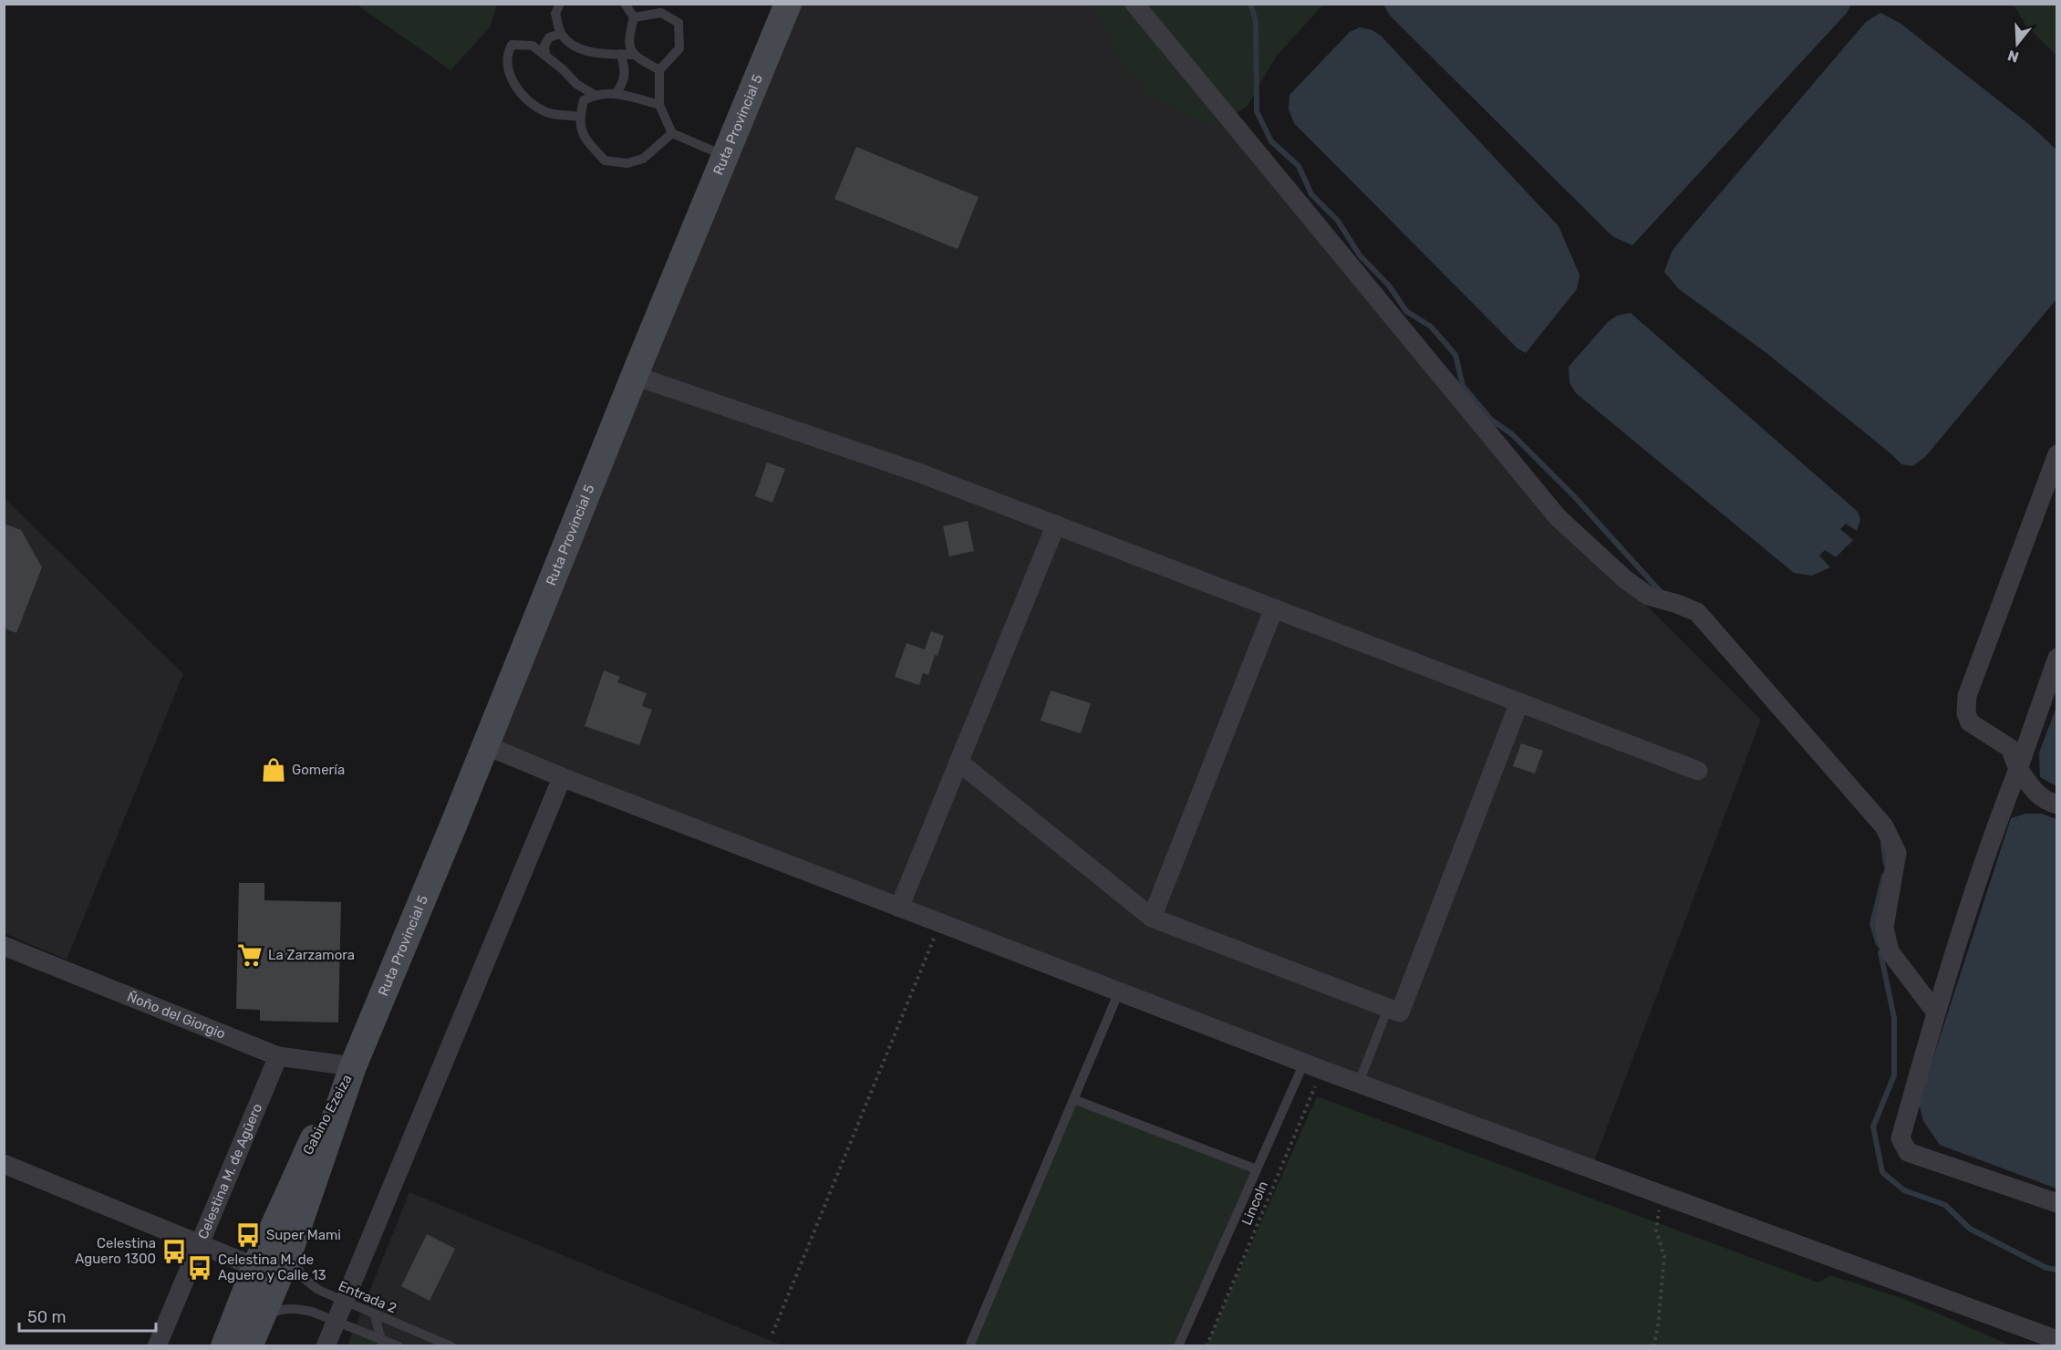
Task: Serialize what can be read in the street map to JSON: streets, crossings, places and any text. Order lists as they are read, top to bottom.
{
  "streets": {
    "main road": ["Ruta Provincial 5", "Gabino Ezeiza"],
    "street": ["Ñoño del Giorgio", "Celestina M. de Agüero"],
    "lane": ["Entrada 2"],
    "path": ["Lincoln"]
  },
  "crossings": [
    ["Ruta Provincial 5", "Ñoño del Giorgio"],
    ["Ruta Provincial 5", "Gabino Ezeiza"],
    ["Ñoño del Giorgio", "Gabino Ezeiza"],
    ["Ñoño del Giorgio", "Celestina M. de Agüero"],
    ["Gabino Ezeiza", "Entrada 2"]
  ],
  "places": {
    "shop": ["Gomería"],
    "supermarket": ["La Zarzamora"],
    "bus stop": ["Super Mami", "Celestina Aguero 1300", "Celestina M. de Aguero y Calle 13"]
  },
  "scale_bar": "50 m",
  "north": "bottom"
}
